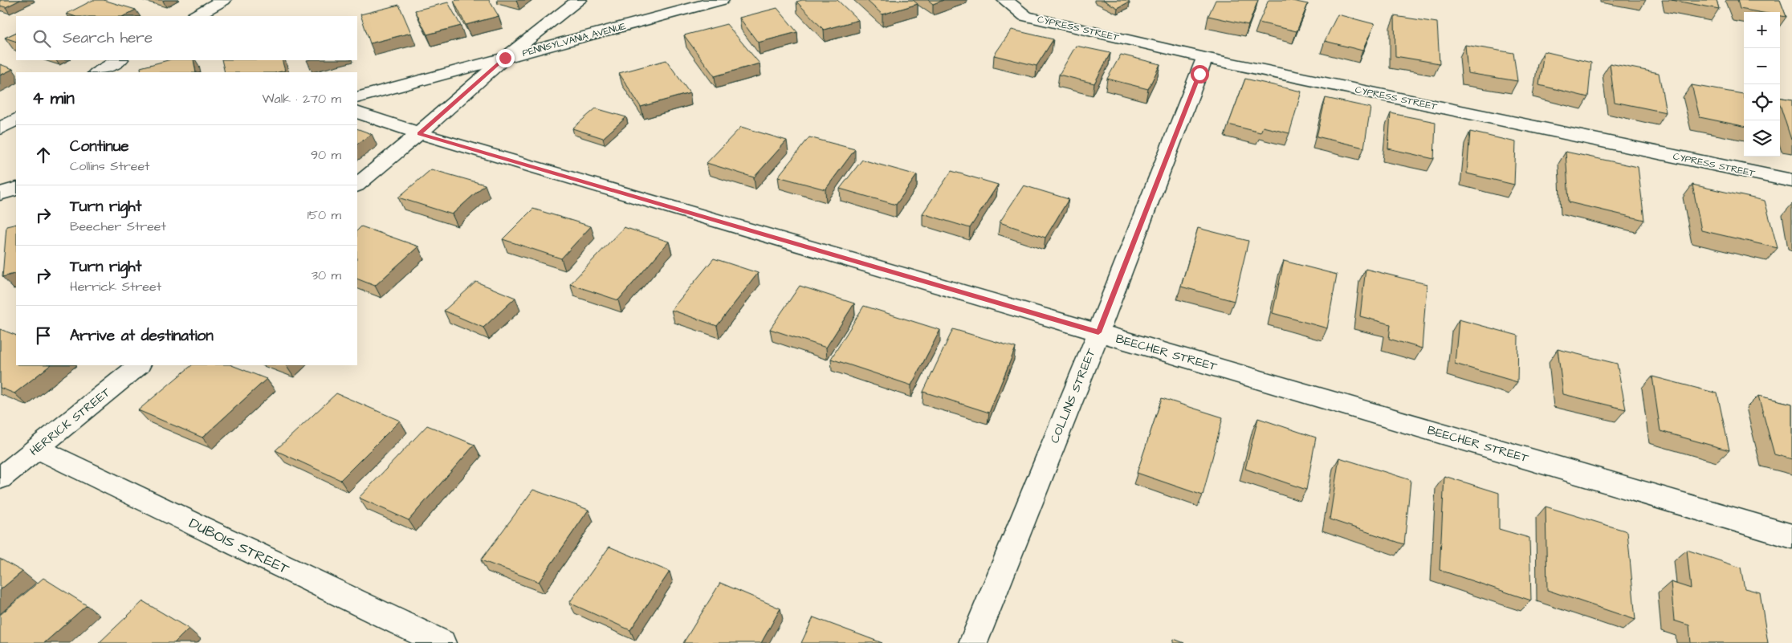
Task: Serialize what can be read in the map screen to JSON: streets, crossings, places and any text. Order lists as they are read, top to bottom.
{
  "streets": {
    "street": [
      "CYPRESS STREET",
      "PENNSYLVANIA AVENUE",
      "BEECHER STREET",
      "COLLINS STREET",
      "HERRICK STREET",
      "DUBOIS STREET"
    ]
  },
  "crossings": [
    ["CYPRESS STREET", "COLLINS STREET"],
    ["BEECHER STREET", "COLLINS STREET"],
    ["HERRICK STREET", "DUBOIS STREET"]
  ],
  "page": {
    "map_buttons": ["+", "−"],
    "search": "Search here",
    "heading": ["4 min", "Walk · 270 m"],
    "list": [
      ["Continue", "Collins Street", "90 m"],
      ["Turn right", "Beecher Street", "150 m"],
      ["Turn right", "Herrick Street", "30 m"],
      "Arrive at destination"
    ]
  }
}
